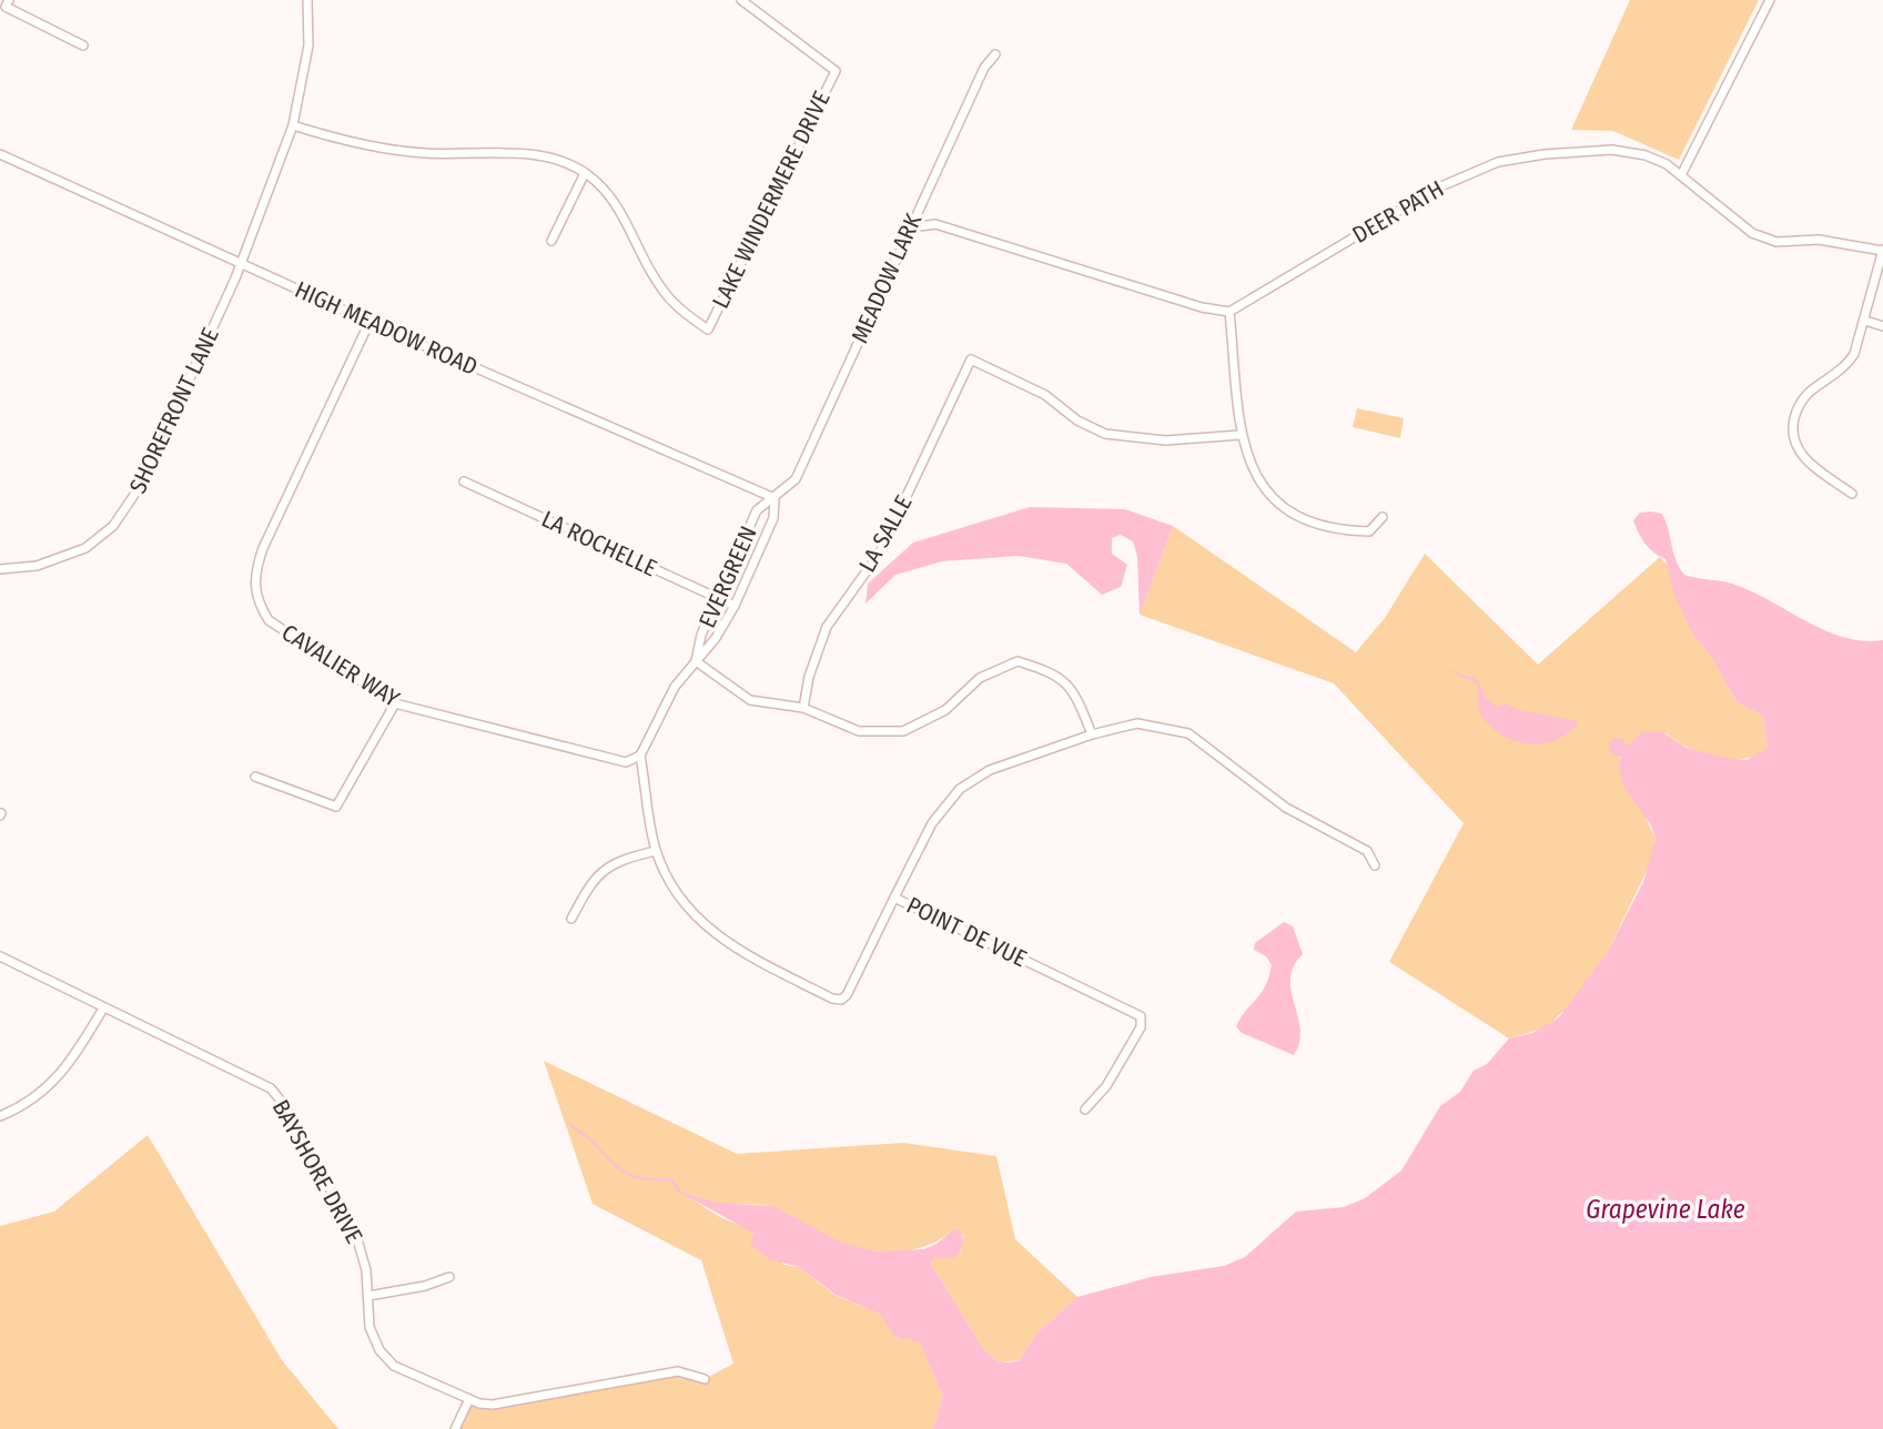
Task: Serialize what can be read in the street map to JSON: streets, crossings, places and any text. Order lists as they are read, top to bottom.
{
  "streets": {
    "street": [
      "LAKE WINDERMERE DRIVE",
      "DEER PATH",
      "MEADOW LARK",
      "HIGH MEADOW ROAD",
      "SHOREFRONT LANE",
      "LA SALLE",
      "LA ROCHELLE",
      "EVERGREEN",
      "CAVALIER WAY",
      "POINT DE VUE",
      "BAYSHORE DRIVE"
    ]
  },
  "crossings": [
    ["MEADOW LARK", "HIGH MEADOW ROAD"],
    ["MEADOW LARK", "EVERGREEN"],
    ["HIGH MEADOW ROAD", "SHOREFRONT LANE"],
    ["HIGH MEADOW ROAD", "EVERGREEN"],
    ["HIGH MEADOW ROAD", "CAVALIER WAY"],
    ["LA ROCHELLE", "EVERGREEN"],
    ["EVERGREEN", "CAVALIER WAY"],
    ["EVERGREEN", "POINT DE VUE"],
    ["CAVALIER WAY", "POINT DE VUE"]
  ],
  "water": ["Grapevine Lake"]
}
